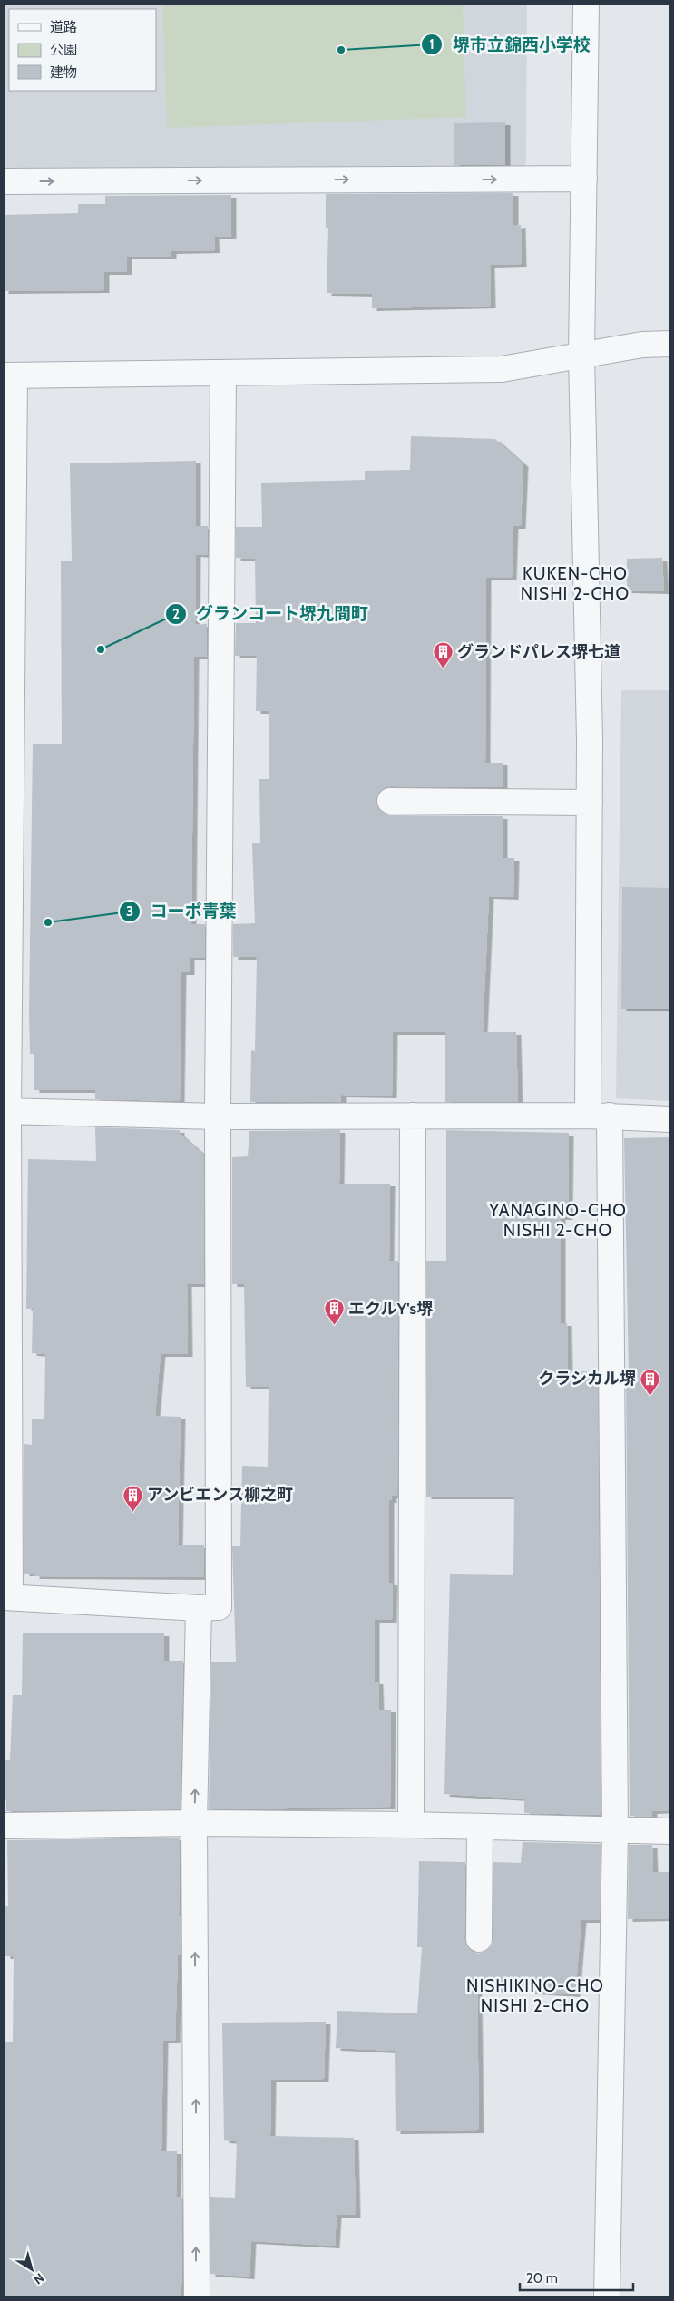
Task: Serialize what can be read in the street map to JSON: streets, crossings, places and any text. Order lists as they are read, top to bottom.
{
  "districts": ["KUKEN-CHO NISHI 2-CHO", "YANAGINO-CHO NISHI 2-CHO", "NISHIKINO-CHO NISHI 2-CHO"],
  "places": {
    "other": ["堺市立錦西小学校", "グランコート堺九間町", "コーポ青葉"],
    "building": [
      "グランドパレス堺七道",
      "エクルY's堺",
      "クラシカル堺",
      "アンビエンス柳之町"
    ]
  },
  "legend": ["道路", "公園", "建物"],
  "scale_bar": "20 m",
  "north": "bottom right"
}
